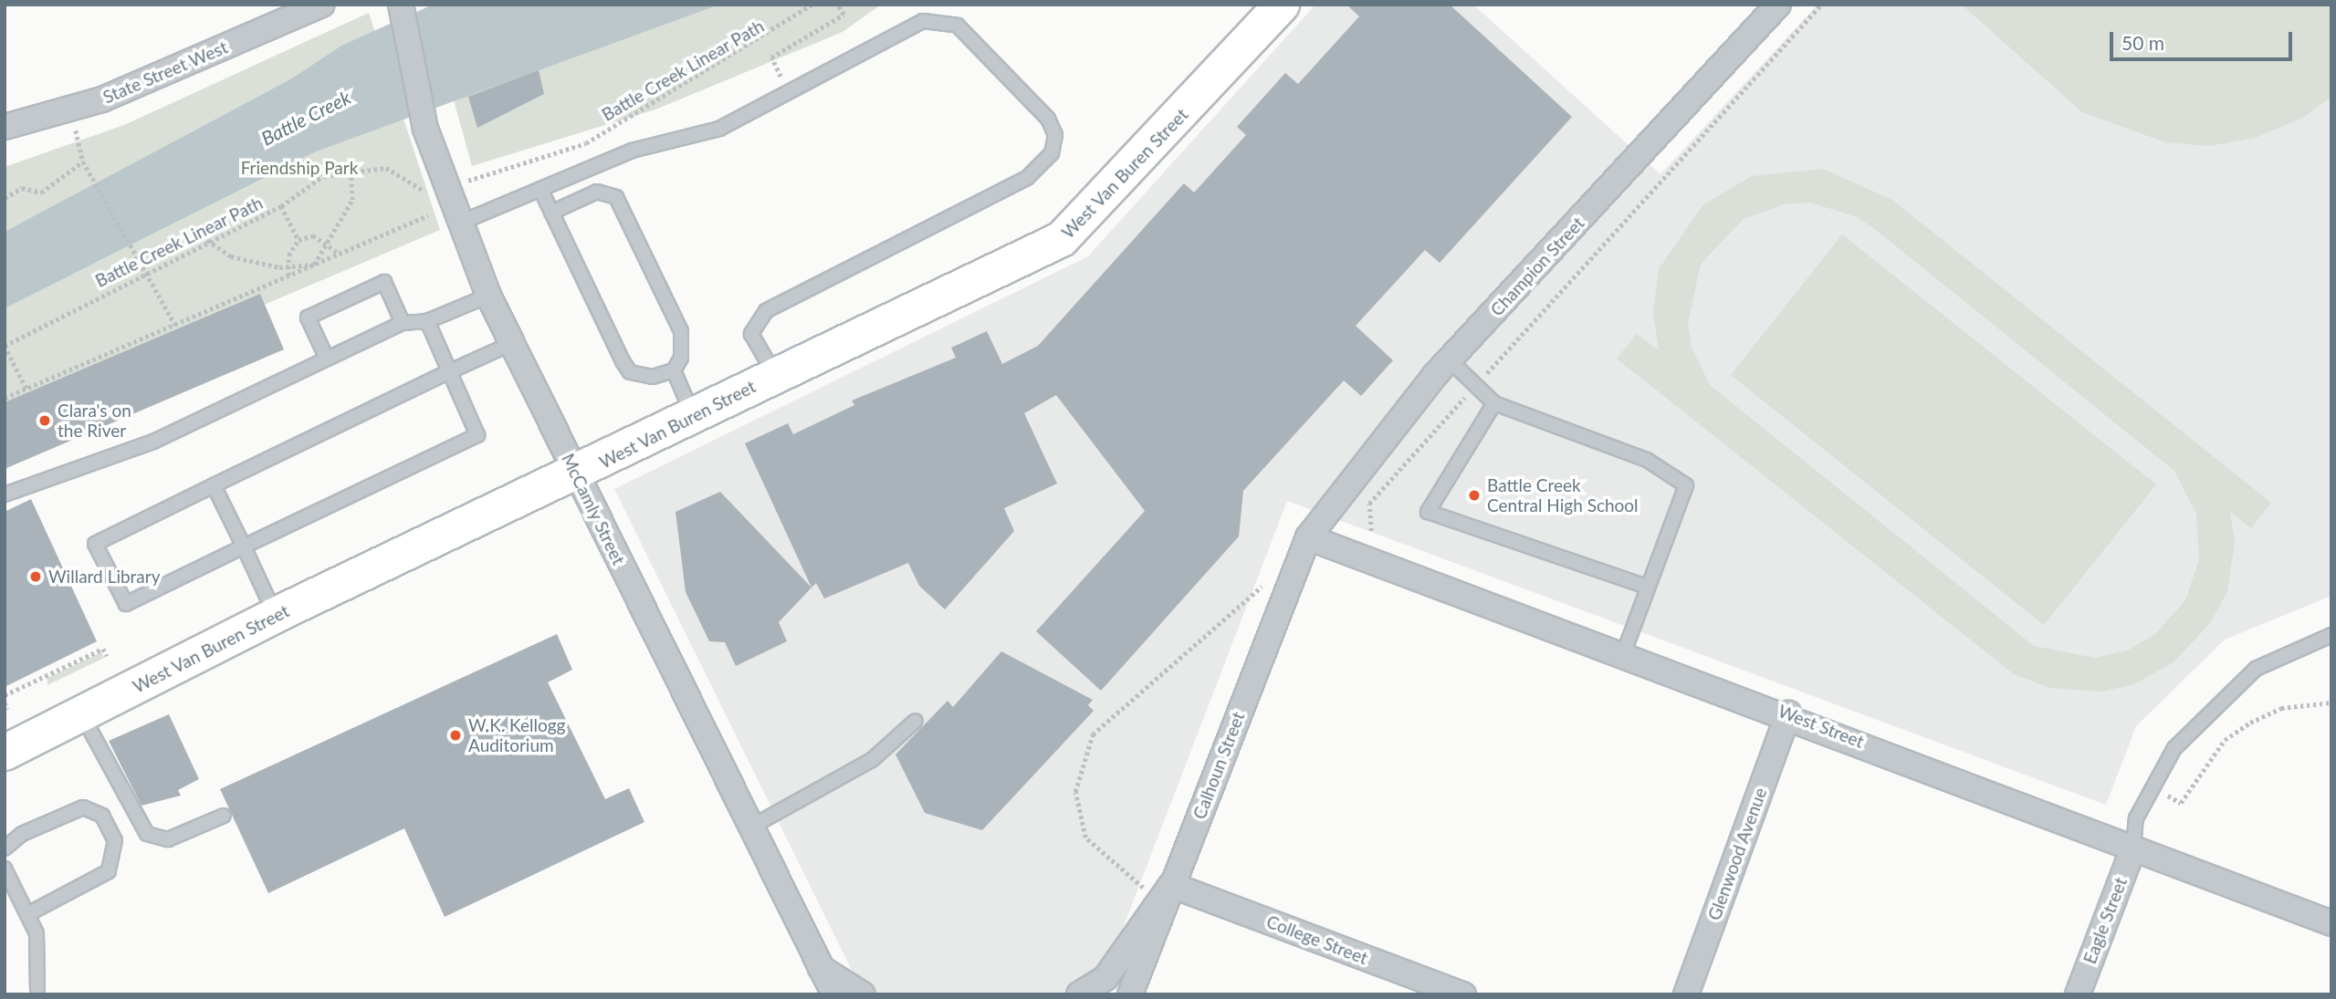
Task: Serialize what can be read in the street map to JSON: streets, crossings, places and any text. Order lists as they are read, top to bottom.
{
  "streets": {
    "street": [
      "State Street West",
      "West Van Buren Street",
      "Champion Street",
      "McCamly Street",
      "West Street",
      "Calhoun Street",
      "Glenwood Avenue",
      "Eagle Street",
      "College Street"
    ],
    "path": ["Battle Creek Linear Path"]
  },
  "crossings": [
    ["Battle Creek Linear Path", "McCamly Street"],
    ["West Van Buren Street", "McCamly Street"],
    ["Champion Street", "West Street"],
    ["Champion Street", "Calhoun Street"],
    ["West Street", "Calhoun Street"],
    ["West Street", "Glenwood Avenue"],
    ["West Street", "Eagle Street"],
    ["Calhoun Street", "College Street"]
  ],
  "water": ["Battle Creek"],
  "parks": ["Friendship Park"],
  "places": [
    "Clara's on the River",
    "Battle Creek Central High School",
    "Willard Library",
    "W.K. Kellogg Auditorium"
  ],
  "scale_bar": "50 m"
}
